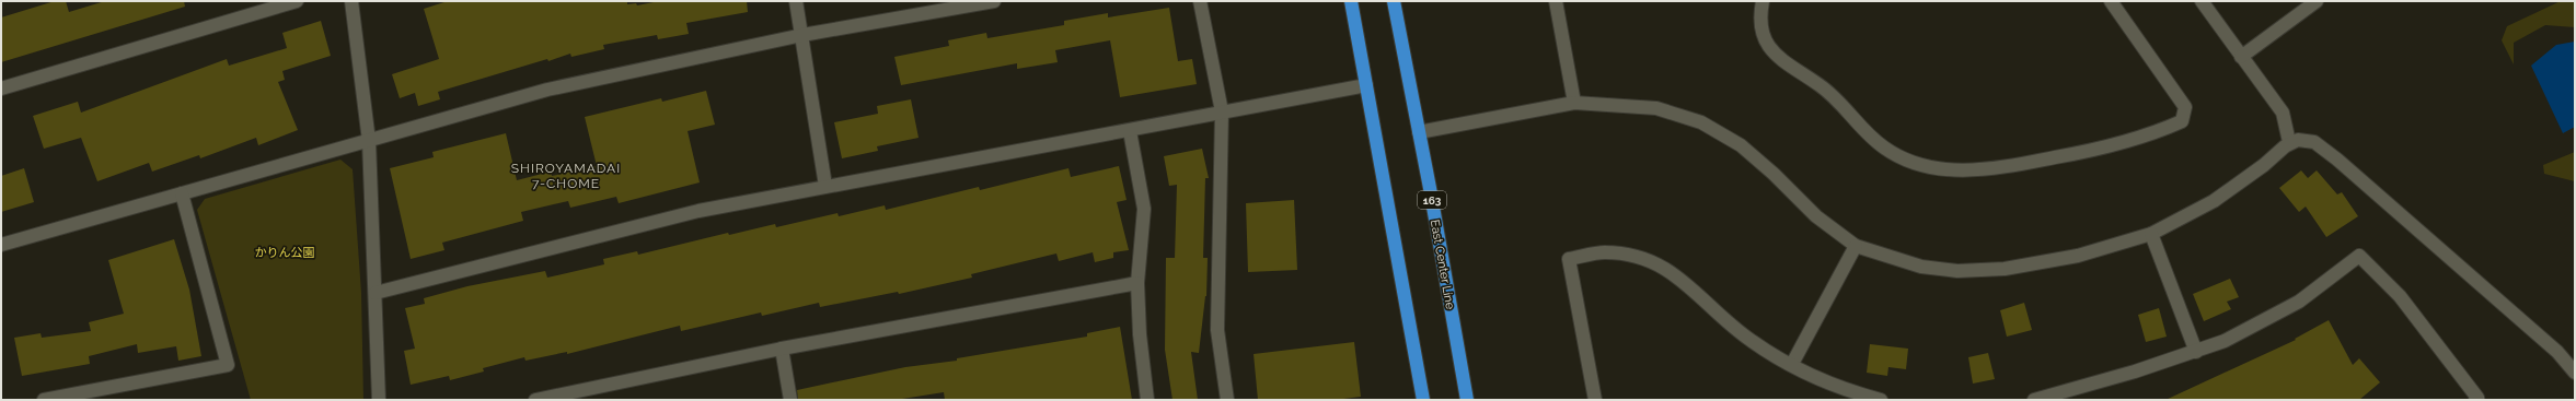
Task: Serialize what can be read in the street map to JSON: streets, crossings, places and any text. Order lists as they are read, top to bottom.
{
  "streets": {
    "highway": ["163", "East Center Line"]
  },
  "districts": ["SHIROYAMADAI 7-CHOME"],
  "parks": ["かりん公園"]
}
